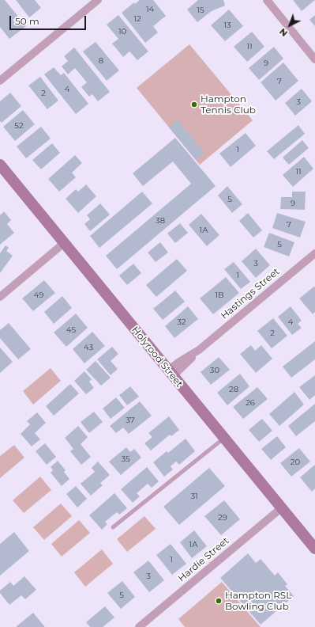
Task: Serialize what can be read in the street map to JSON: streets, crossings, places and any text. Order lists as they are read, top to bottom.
{
  "streets": {
    "street": ["Hastings Street", "Holyrood Street", "Hardie Street"]
  },
  "crossings": [
    ["Hastings Street", "Holyrood Street"],
    ["Holyrood Street", "Hardie Street"]
  ],
  "places": ["Hampton Tennis Club", "Hampton RSL Bowling Club"],
  "house_numbers": [
    "14",
    "15",
    "12",
    "13",
    "10",
    "11",
    "8",
    "9",
    "7",
    "4",
    "2",
    "3",
    "52",
    "1",
    "11",
    "5",
    "9",
    "38",
    "7",
    "1A",
    "5",
    "3",
    "1",
    "49",
    "1B",
    "32",
    "4",
    "45",
    "2",
    "43",
    "30",
    "28",
    "26",
    "37",
    "35",
    "20",
    "31",
    "29",
    "1A",
    "1",
    "3",
    "5"
  ],
  "scale_bar": "50 m",
  "north": "bottom left"
}
